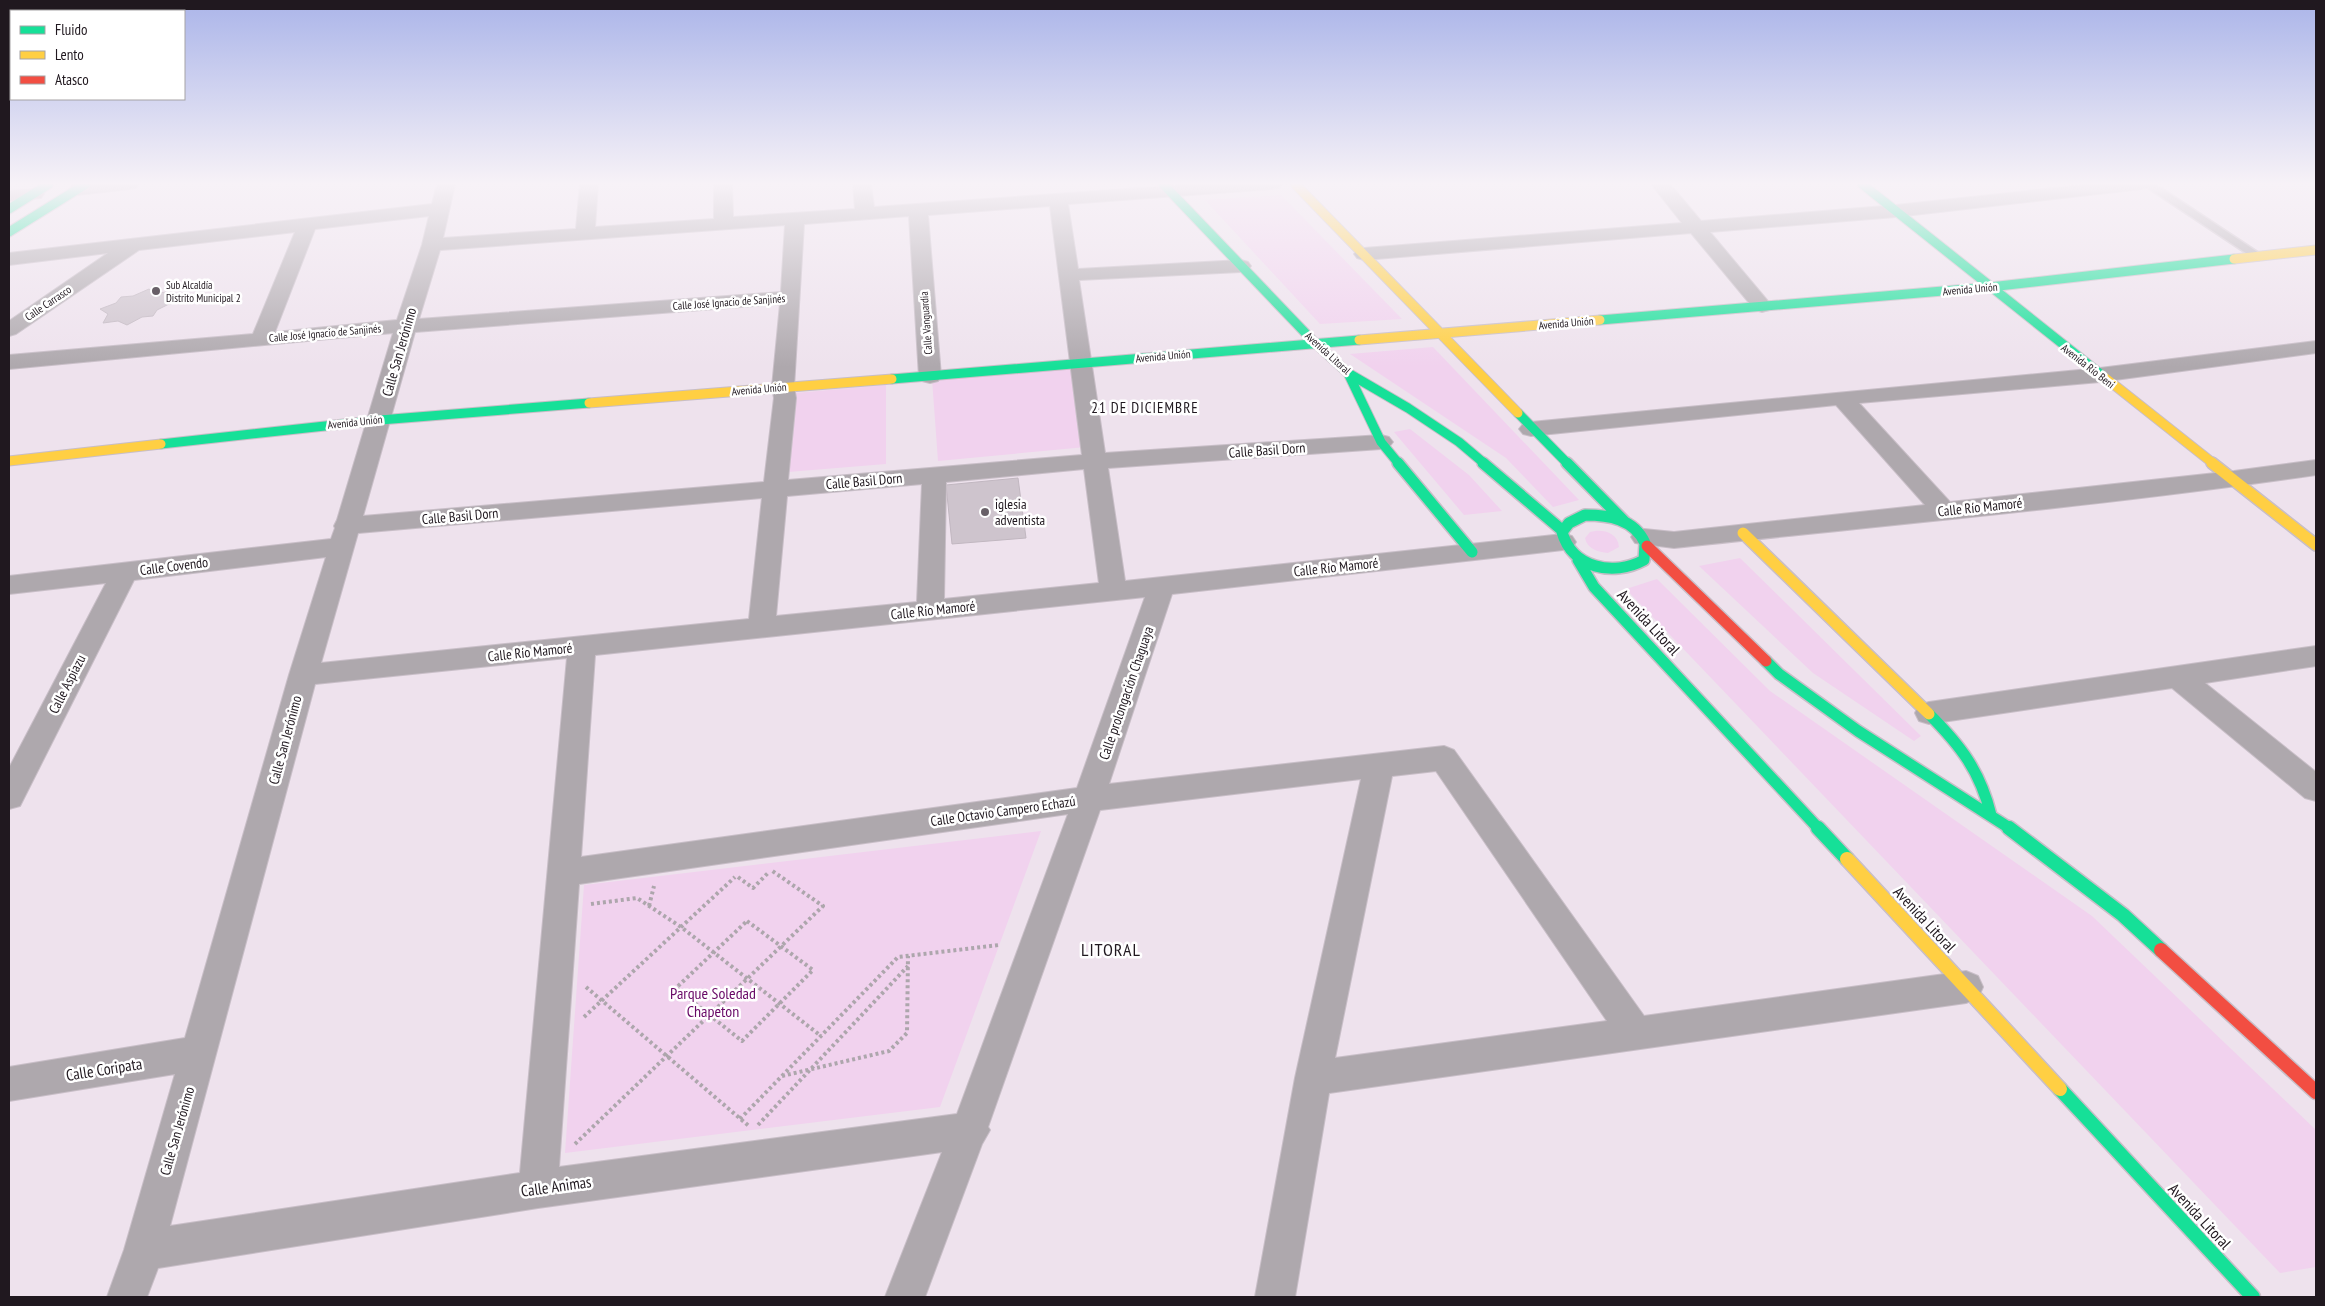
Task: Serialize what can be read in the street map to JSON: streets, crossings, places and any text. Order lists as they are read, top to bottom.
{
  "streets": {
    "main road": ["Avenida Unión", "Avenida Litoral", "Avenida Río Beni"],
    "street": [
      "Calle José Ignacio de Sanjinés",
      "Calle Carrasco",
      "Calle Vanguardia",
      "Calle San Jerónimo",
      "Calle Basil Dorn",
      "Calle Río Mamoré",
      "Calle Covendo",
      "Calle Aspiazu",
      "Calle prolongación Chaguaya",
      "Calle Octavio Campero Echazú",
      "Calle Coripata",
      "Calle Animas"
    ]
  },
  "crossings": [
    ["Avenida Unión", "Calle Vanguardia"],
    ["Avenida Unión", "Calle San Jerónimo"],
    ["Avenida Unión", "Avenida Litoral"],
    ["Avenida Unión", "Avenida Río Beni"],
    ["Calle José Ignacio de Sanjinés", "Calle San Jerónimo"],
    ["Calle San Jerónimo", "Calle Basil Dorn"],
    ["Calle San Jerónimo", "Calle Río Mamoré"],
    ["Calle San Jerónimo", "Calle Covendo"],
    ["Calle San Jerónimo", "Calle Coripata"],
    ["Calle San Jerónimo", "Calle Animas"],
    ["Avenida Litoral", "Calle Río Mamoré"],
    ["Avenida Río Beni", "Calle Río Mamoré"],
    ["Calle Basil Dorn", "Calle Covendo"],
    ["Calle Río Mamoré", "Calle prolongación Chaguaya"],
    ["Calle Covendo", "Calle Aspiazu"],
    ["Calle prolongación Chaguaya", "Calle Octavio Campero Echazú"],
    ["Calle prolongación Chaguaya", "Calle Animas"]
  ],
  "districts": ["21 DE DICIEMBRE", "LITORAL"],
  "parks": ["Parque Soledad Chapeton"],
  "places": ["Sub Alcaldía Distrito Municipal 2", "iglesia adventista"],
  "legend": ["Fluido", "Lento", "Atasco"]
}
